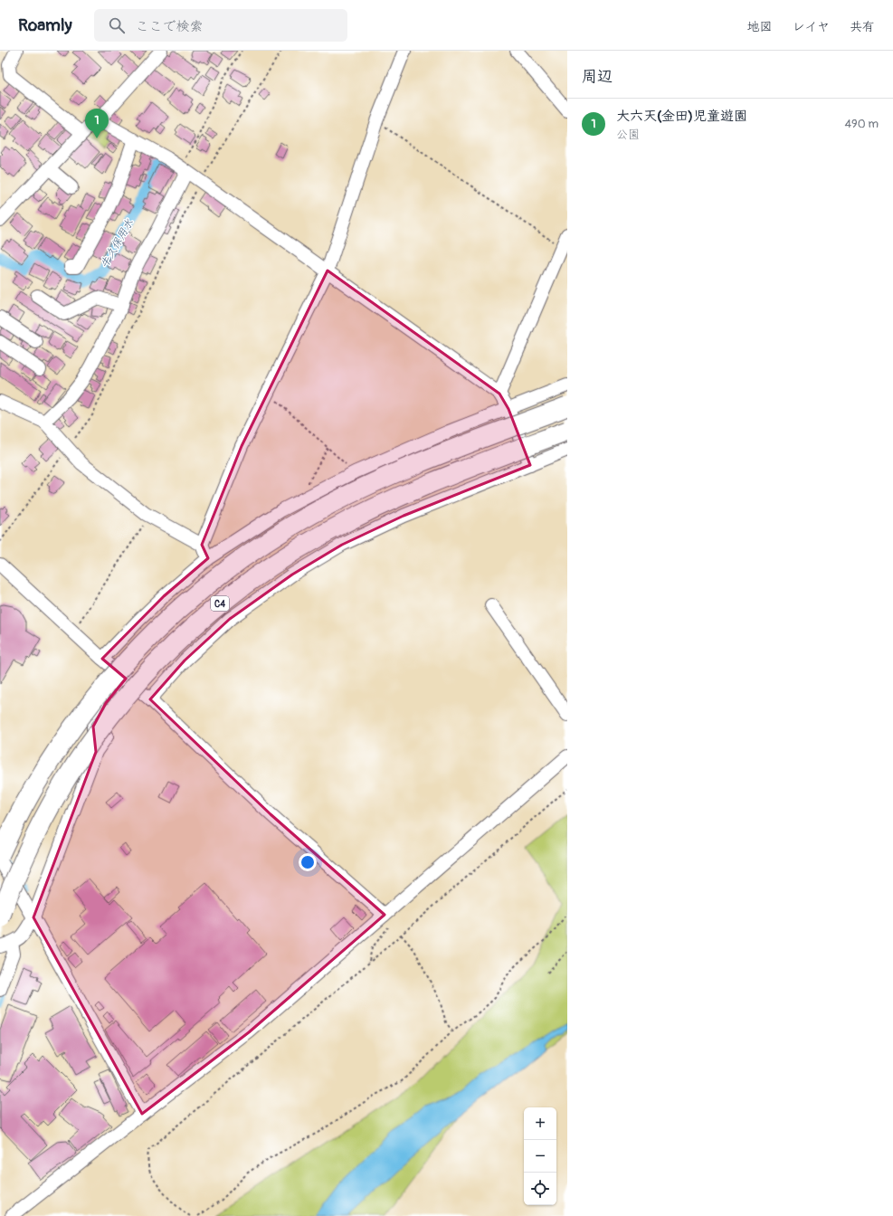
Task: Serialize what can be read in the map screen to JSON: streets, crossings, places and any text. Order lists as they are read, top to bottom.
{
  "streets": {
    "highway": ["C4"]
  },
  "water": ["牛久保用水"],
  "page": {
    "header": "Roamly",
    "search": "ここで検索",
    "nav": ["地図", "レイヤ", "共有"],
    "heading": "周辺",
    "list": [
      {
        "mark": "1",
        "name": "大六天(金田)児童遊園",
        "note": "公園",
        "value": "490 m"
      }
    ],
    "pins": "1",
    "map_buttons": ["+", "−"]
  }
}
